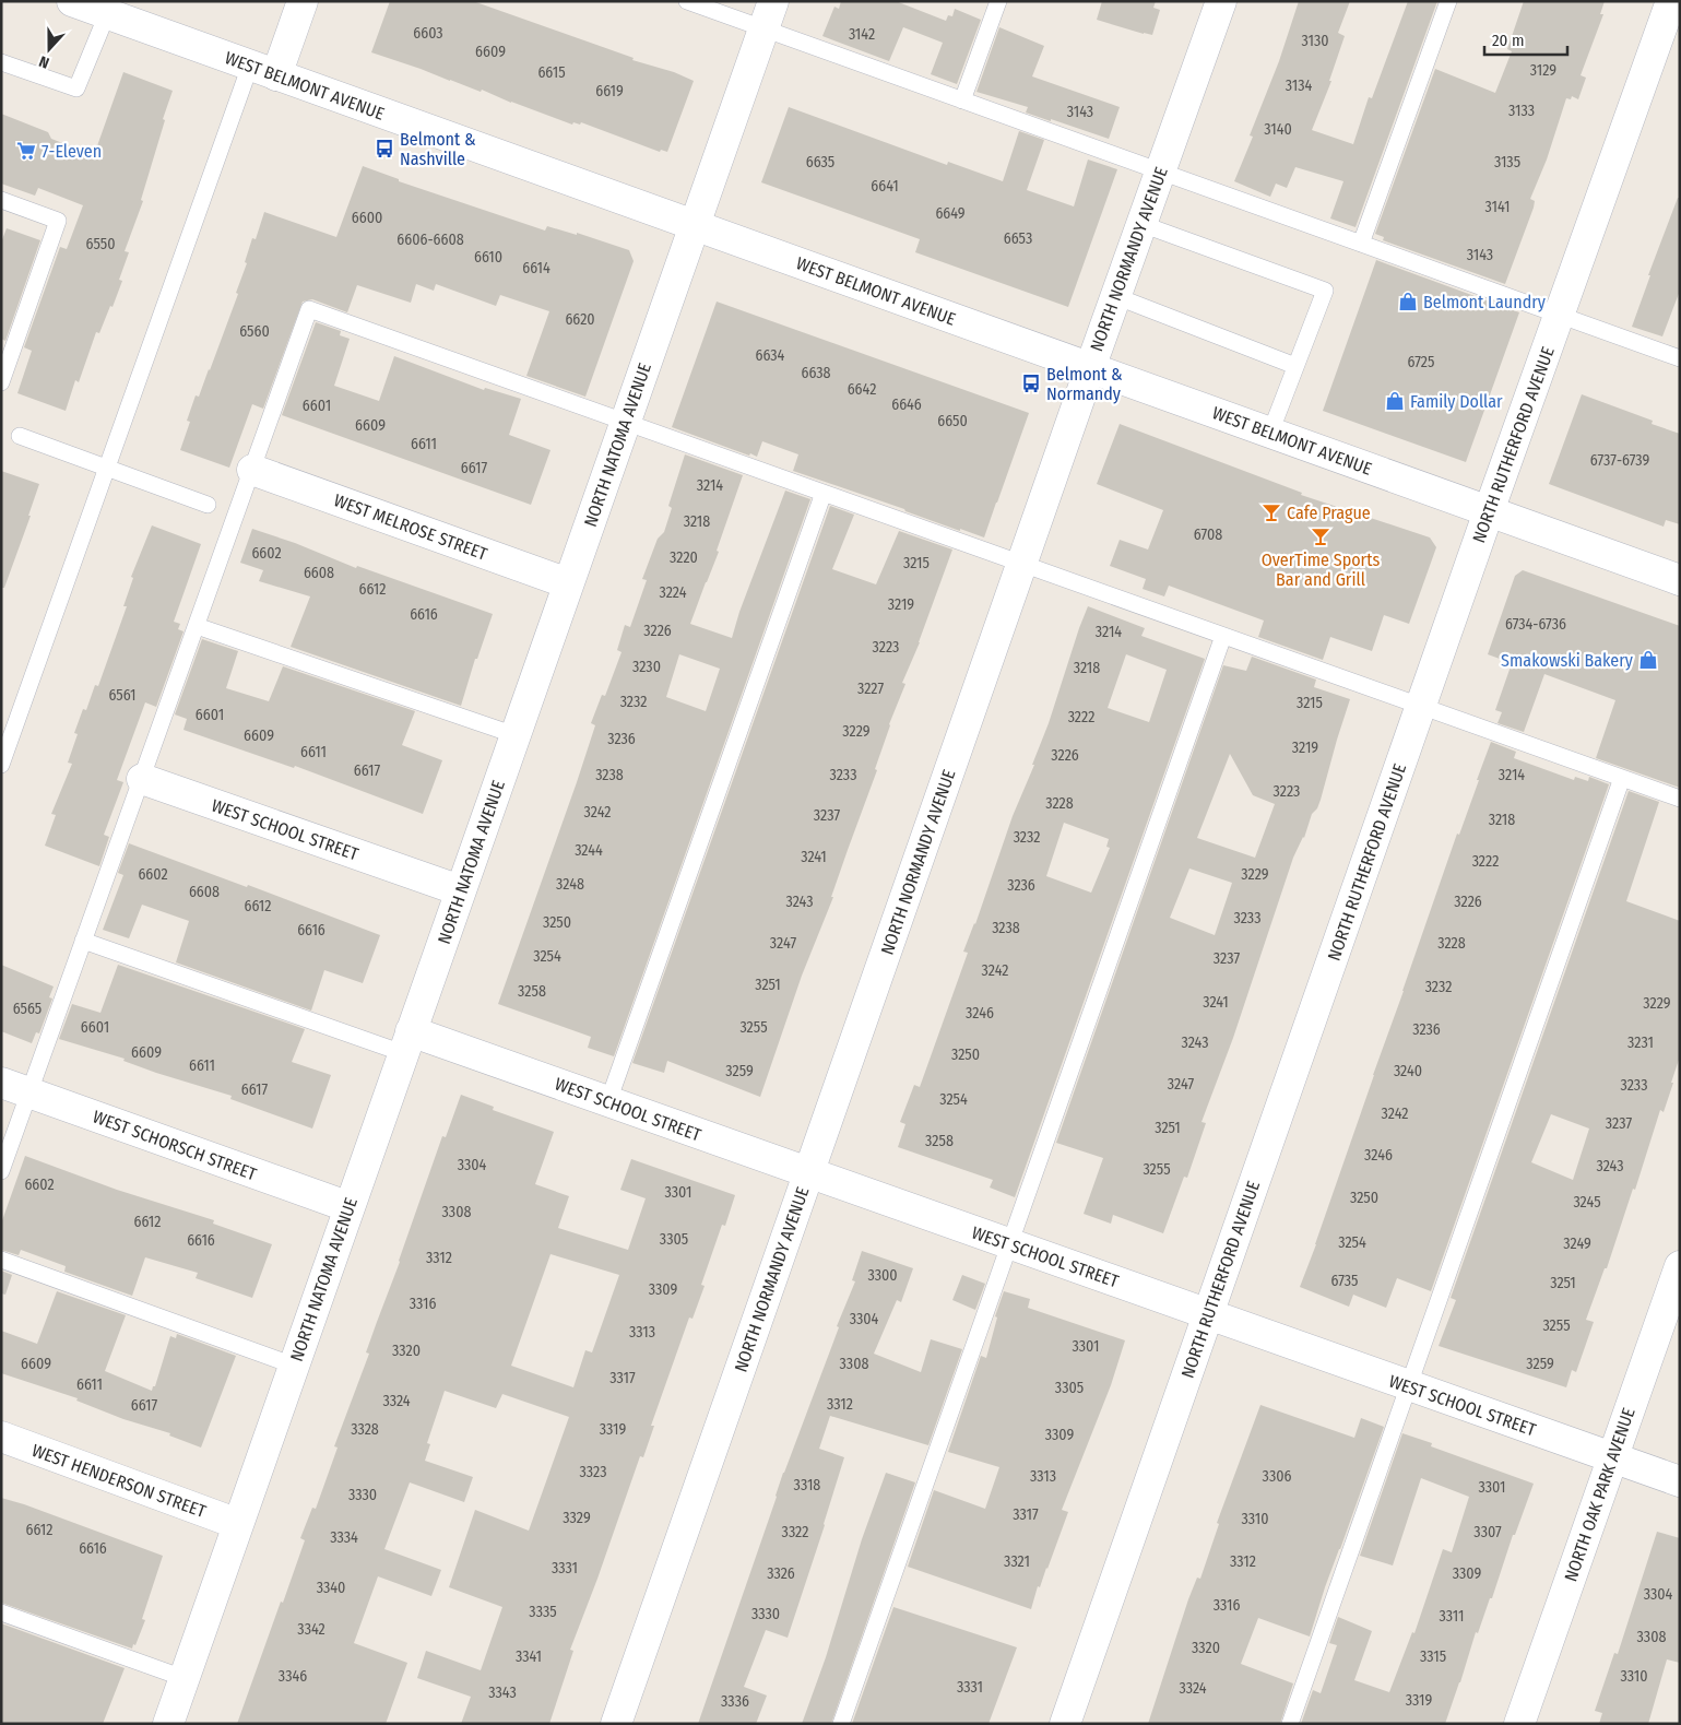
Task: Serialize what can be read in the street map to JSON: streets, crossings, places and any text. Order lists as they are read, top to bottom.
{
  "streets": {
    "street": [
      "WEST BELMONT AVENUE",
      "NORTH NORMANDY AVENUE",
      "NORTH NATOMA AVENUE",
      "NORTH RUTHERFORD AVENUE",
      "WEST MELROSE STREET",
      "WEST SCHOOL STREET",
      "WEST SCHORSCH STREET",
      "WEST HENDERSON STREET",
      "NORTH OAK PARK AVENUE"
    ]
  },
  "crossings": [
    ["WEST BELMONT AVENUE", "NORTH NORMANDY AVENUE"],
    ["WEST BELMONT AVENUE", "NORTH NATOMA AVENUE"],
    ["WEST BELMONT AVENUE", "NORTH RUTHERFORD AVENUE"],
    ["NORTH NORMANDY AVENUE", "WEST SCHOOL STREET"],
    ["NORTH NATOMA AVENUE", "WEST MELROSE STREET"],
    ["NORTH NATOMA AVENUE", "WEST SCHOOL STREET"],
    ["NORTH NATOMA AVENUE", "WEST SCHORSCH STREET"],
    ["NORTH NATOMA AVENUE", "WEST HENDERSON STREET"],
    ["NORTH RUTHERFORD AVENUE", "WEST SCHOOL STREET"],
    ["WEST SCHOOL STREET", "NORTH OAK PARK AVENUE"]
  ],
  "places": {
    "bus stop": ["Belmont & Nashville", "Belmont & Normandy"],
    "supermarket": ["7-Eleven"],
    "shop": ["Belmont Laundry", "Family Dollar", "Smakowski Bakery"],
    "bar": ["Cafe Prague", "OverTime Sports Bar and Grill"]
  },
  "house_numbers": [
    "6603",
    "3142",
    "3130",
    "6609",
    "3129",
    "6615",
    "3134",
    "6619",
    "3133",
    "3143",
    "3140",
    "6635",
    "3135",
    "6641",
    "3141",
    "6649",
    "6600",
    "6653",
    "6606-6608",
    "6550",
    "3143",
    "6610",
    "6614",
    "6620",
    "6560",
    "6634",
    "6725",
    "6638",
    "6642",
    "6646",
    "6601",
    "6650",
    "6609",
    "6611",
    "6737-6739",
    "6617",
    "3214",
    "3218",
    "6708",
    "6602",
    "3220",
    "3215",
    "6608",
    "6612",
    "3224",
    "3219",
    "6616",
    "6734-6736",
    "3226",
    "3214",
    "3223",
    "3230",
    "3218",
    "3227",
    "6561",
    "3232",
    "3215",
    "6601",
    "3222",
    "3229",
    "6609",
    "3236",
    "3219",
    "6611",
    "3226",
    "6617",
    "3238",
    "3233",
    "3214",
    "3223",
    "3228",
    "3242",
    "3237",
    "3218",
    "3232",
    "3244",
    "3241",
    "3222",
    "6602",
    "3229",
    "3248",
    "3236",
    "6608",
    "3243",
    "3226",
    "6612",
    "3233",
    "3250",
    "3238",
    "6616",
    "3247",
    "3228",
    "3254",
    "3237",
    "3242",
    "3251",
    "3232",
    "3258",
    "3241",
    "3229",
    "6565",
    "3246",
    "6601",
    "3255",
    "3236",
    "3243",
    "3231",
    "6609",
    "3250",
    "6611",
    "3259",
    "3240",
    "3247",
    "3233",
    "6617",
    "3254",
    "3242",
    "3237",
    "3251",
    "3258",
    "3246",
    "3304",
    "3243",
    "3255",
    "6602",
    "3301",
    "3250",
    "3245",
    "3308",
    "6612",
    "3305",
    "6616",
    "3254",
    "3249",
    "3312",
    "3300",
    "6735",
    "3251",
    "3309",
    "3316",
    "3304",
    "3255",
    "3313",
    "3301",
    "3320",
    "6609",
    "3308",
    "3259",
    "3317",
    "6611",
    "3305",
    "3324",
    "3312",
    "6617",
    "3328",
    "3319",
    "3309",
    "3323",
    "3313",
    "3306",
    "3318",
    "3301",
    "3330",
    "3317",
    "3329",
    "3310",
    "6612",
    "3322",
    "3307",
    "3334",
    "6616",
    "3321",
    "3312",
    "3331",
    "3326",
    "3309",
    "3340",
    "3304",
    "3316",
    "3335",
    "3330",
    "3311",
    "3342",
    "3308",
    "3320",
    "3341",
    "3315",
    "3346",
    "3310",
    "3331",
    "3324",
    "3343",
    "3319",
    "3336"
  ],
  "scale_bar": "20 m",
  "north": "bottom"
}
